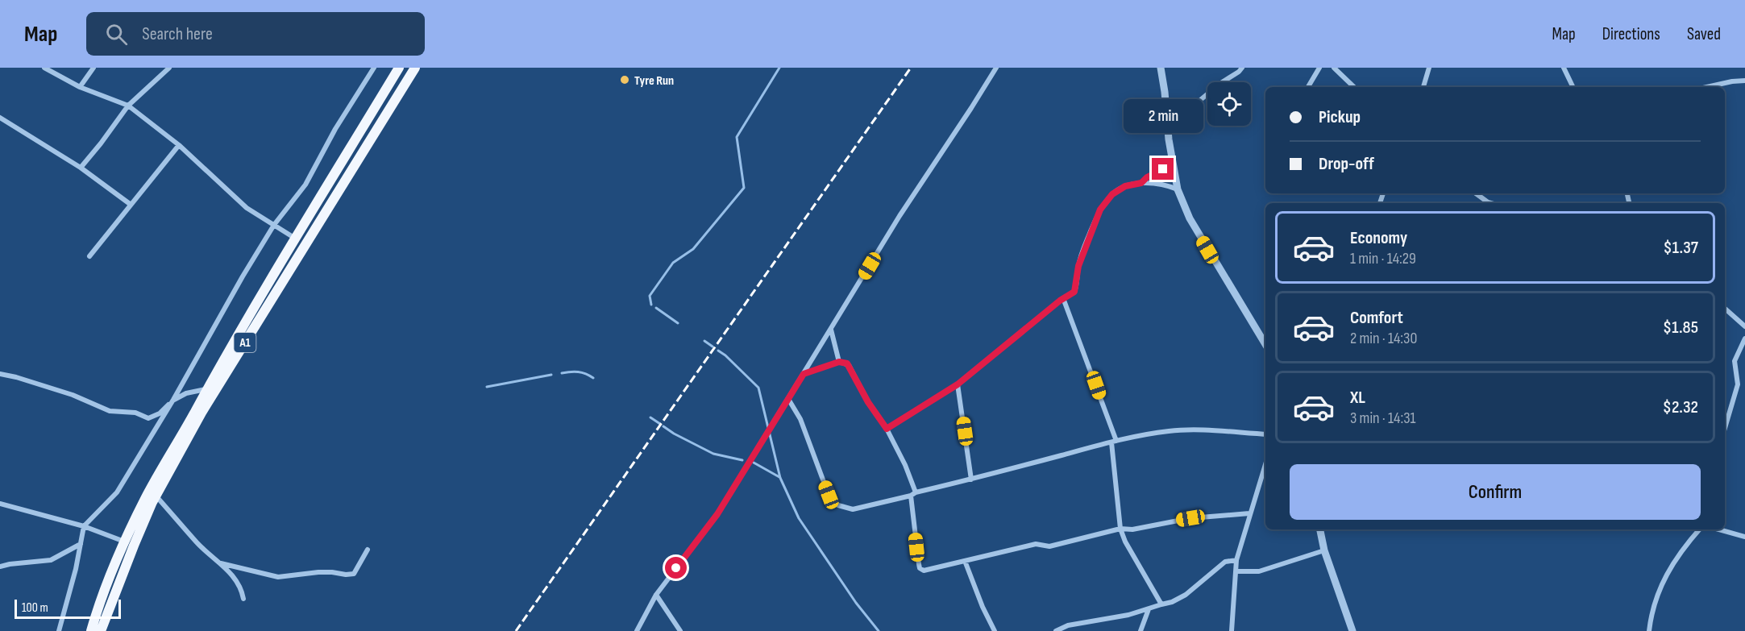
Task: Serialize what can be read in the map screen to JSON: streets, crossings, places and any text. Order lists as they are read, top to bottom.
{
  "streets": {
    "highway": ["A1"]
  },
  "places": ["Tyre Run"],
  "scale_bar": "100 m",
  "page": {
    "header": "Map",
    "search": "Search here",
    "nav": ["Map", "Directions", "Saved"],
    "banner": ["Pickup", "Drop-off"],
    "bubble": "2 min",
    "list": [
      {
        "name": "Economy",
        "note": "1 min · 14:29",
        "value": "$1.37"
      },
      {
        "name": "Comfort",
        "note": "2 min · 14:30",
        "value": "$1.85"
      },
      {
        "name": "XL",
        "note": "3 min · 14:31",
        "value": "$2.32"
      }
    ],
    "buttons": "Confirm",
    "scale": "100 m"
  }
}
